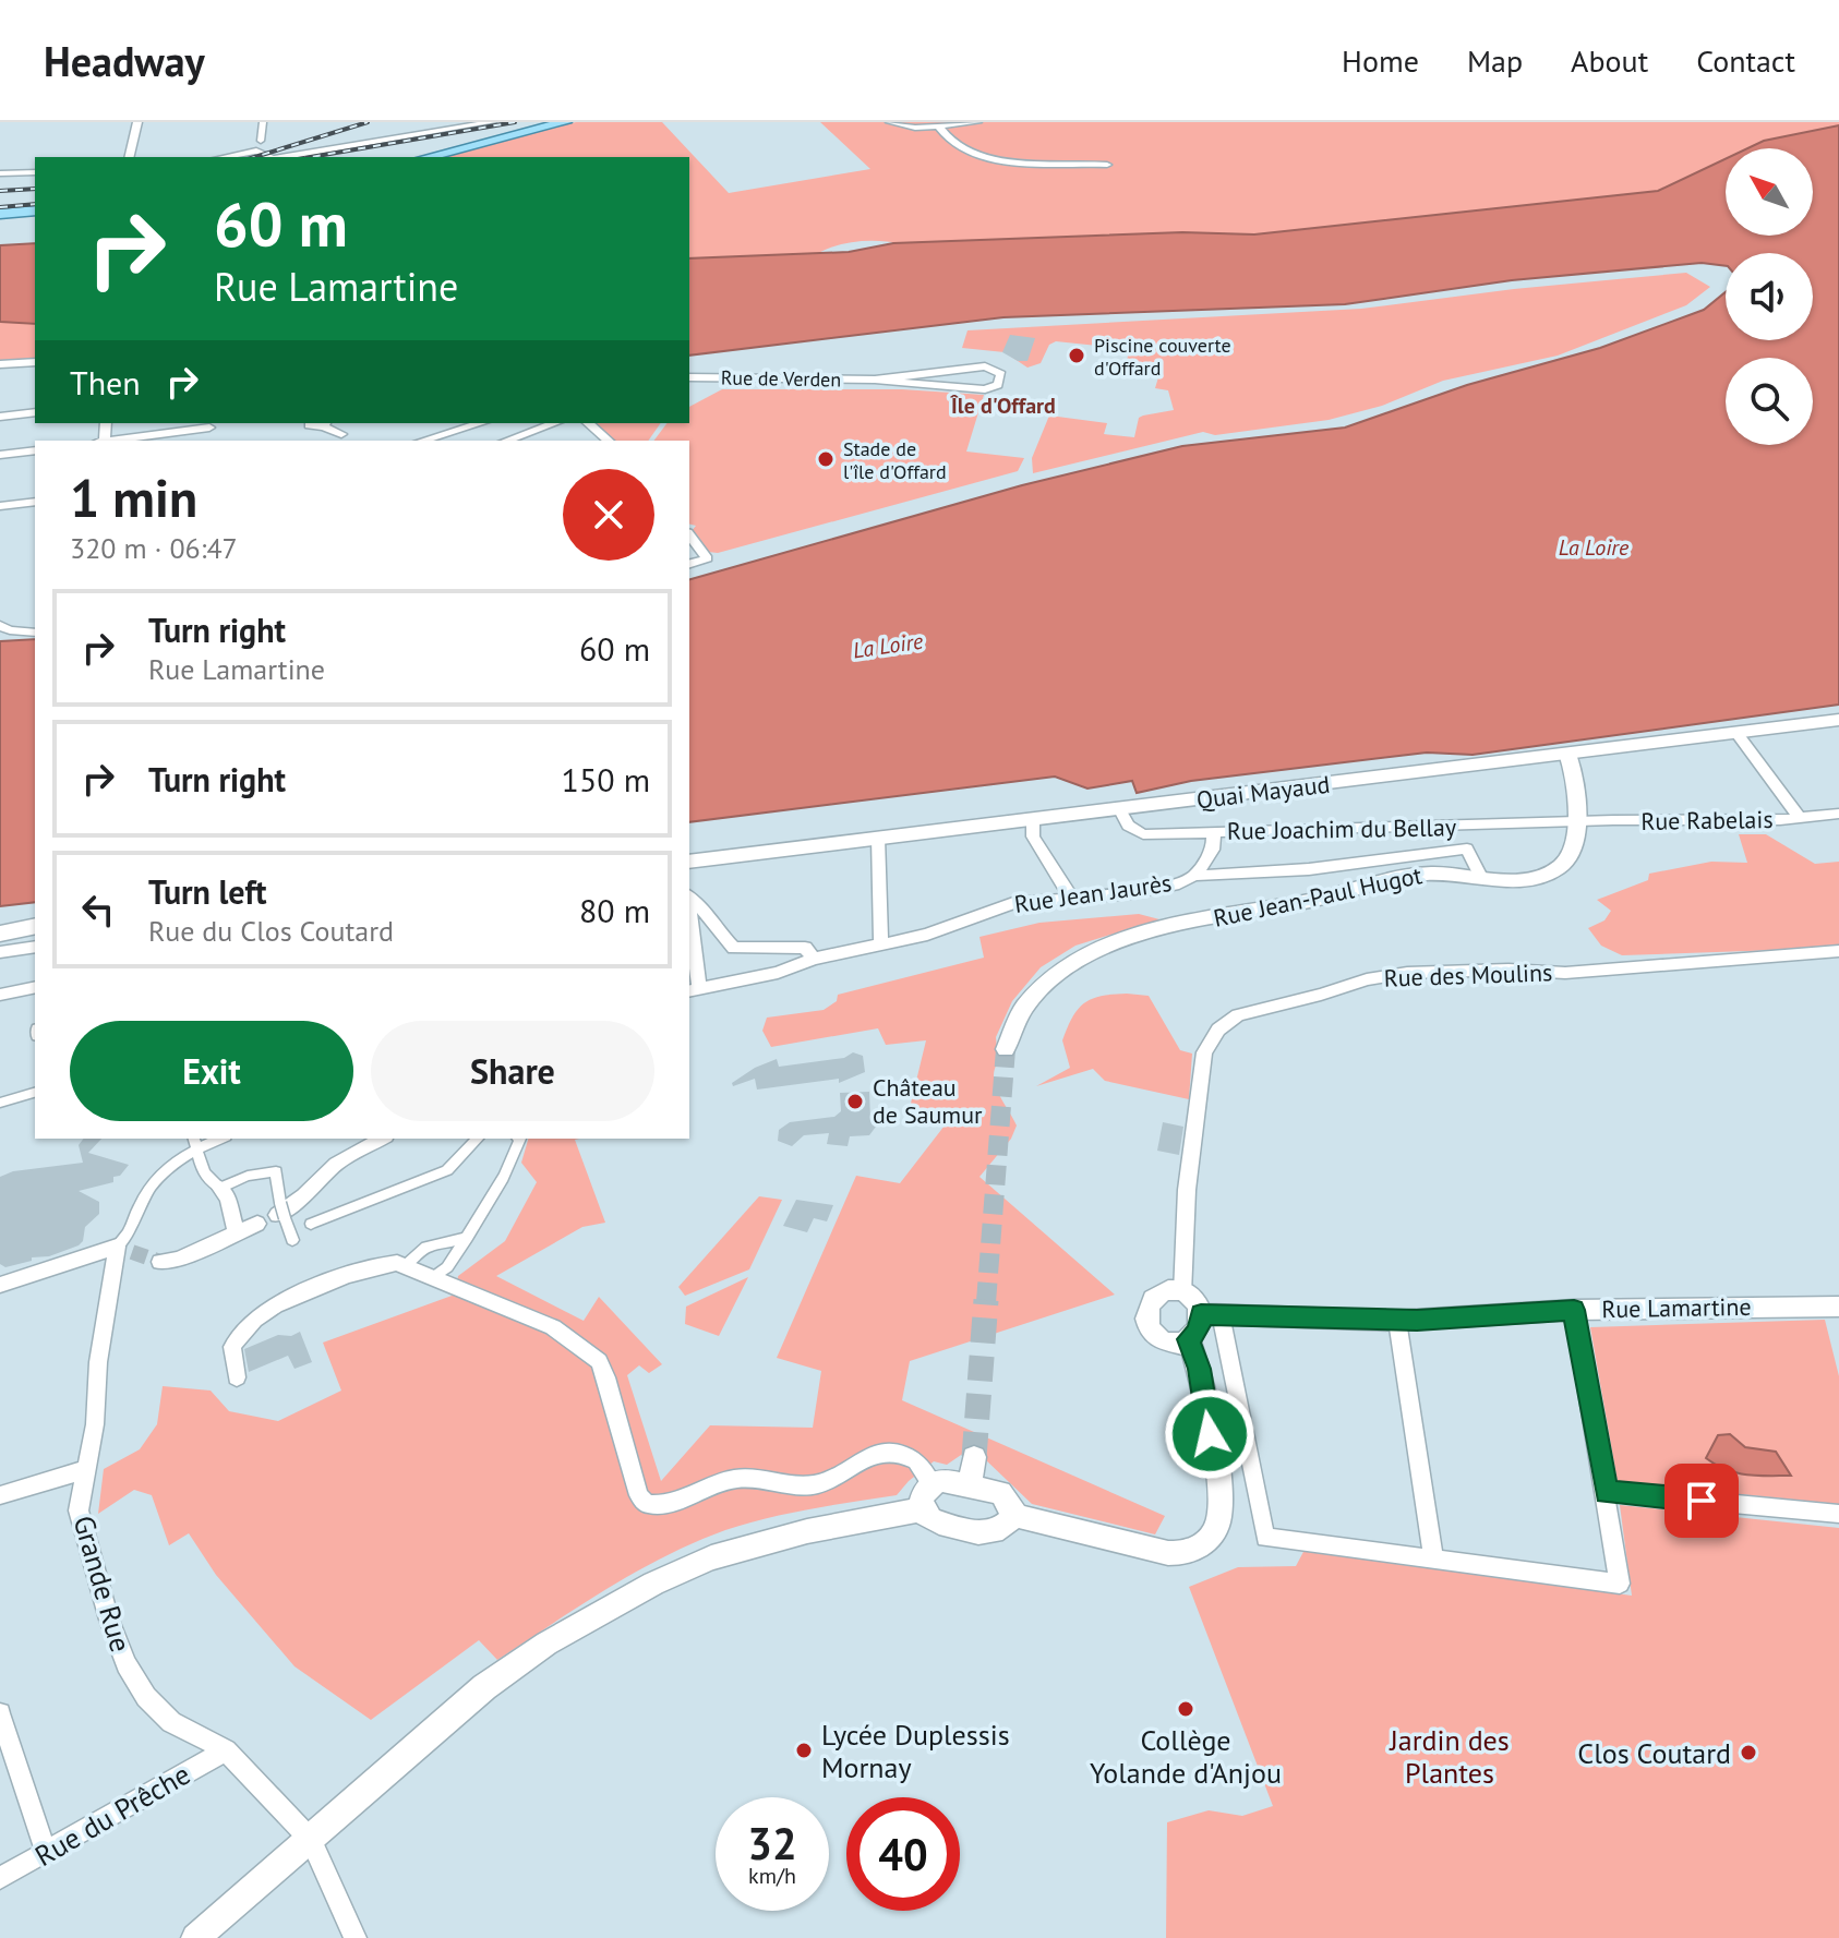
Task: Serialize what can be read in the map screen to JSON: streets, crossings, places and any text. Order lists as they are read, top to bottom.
{
  "streets": {
    "main road": ["Quai Mayaud"],
    "street": [
      "Rue de Verden",
      "Rue Rabelais",
      "Rue Joachim du Bellay",
      "Rue Jean Jaurès",
      "Rue Jean-Paul Hugot",
      "Rue des Moulins",
      "Rue Lamartine",
      "Grande Rue",
      "Rue du Prêche"
    ]
  },
  "crossings": [
    ["Quai Mayaud", "Rue Joachim du Bellay"],
    ["Quai Mayaud", "Rue Jean-Paul Hugot"],
    ["Rue Rabelais", "Rue Joachim du Bellay"],
    ["Rue Rabelais", "Rue Jean-Paul Hugot"],
    ["Rue Joachim du Bellay", "Rue Jean-Paul Hugot"],
    ["Rue Jean Jaurès", "Rue Jean-Paul Hugot"],
    ["Rue des Moulins", "Rue Lamartine"],
    ["Grande Rue", "Rue du Prêche"]
  ],
  "districts": ["Île d'Offard"],
  "water": ["La Loire"],
  "parks": ["Jardin des Plantes"],
  "places": [
    "Piscine couverte d'Offard",
    "Stade de l'île d'Offard",
    "Château de Saumur",
    "Collège Yolande d'Anjou",
    "Lycée Duplessis Mornay",
    "Clos Coutard"
  ],
  "north": "top left",
  "page": {
    "header": "Headway",
    "nav": [
      "Home",
      "Map",
      "About",
      "Contact"
    ],
    "turn": ["60 m", "Rue Lamartine"],
    "then": "Then",
    "heading": ["1 min", "320 m · 06:47"],
    "list": [
      {
        "name": "Turn right",
        "note": "Rue Lamartine",
        "value": "60 m"
      },
      {
        "name": "Turn right",
        "value": "150 m"
      },
      {
        "name": "Turn left",
        "note": "Rue du Clos Coutard",
        "value": "80 m"
      }
    ],
    "buttons": ["Exit", "Share"],
    "speed": "32 km/h",
    "limit": "40"
  }
}
